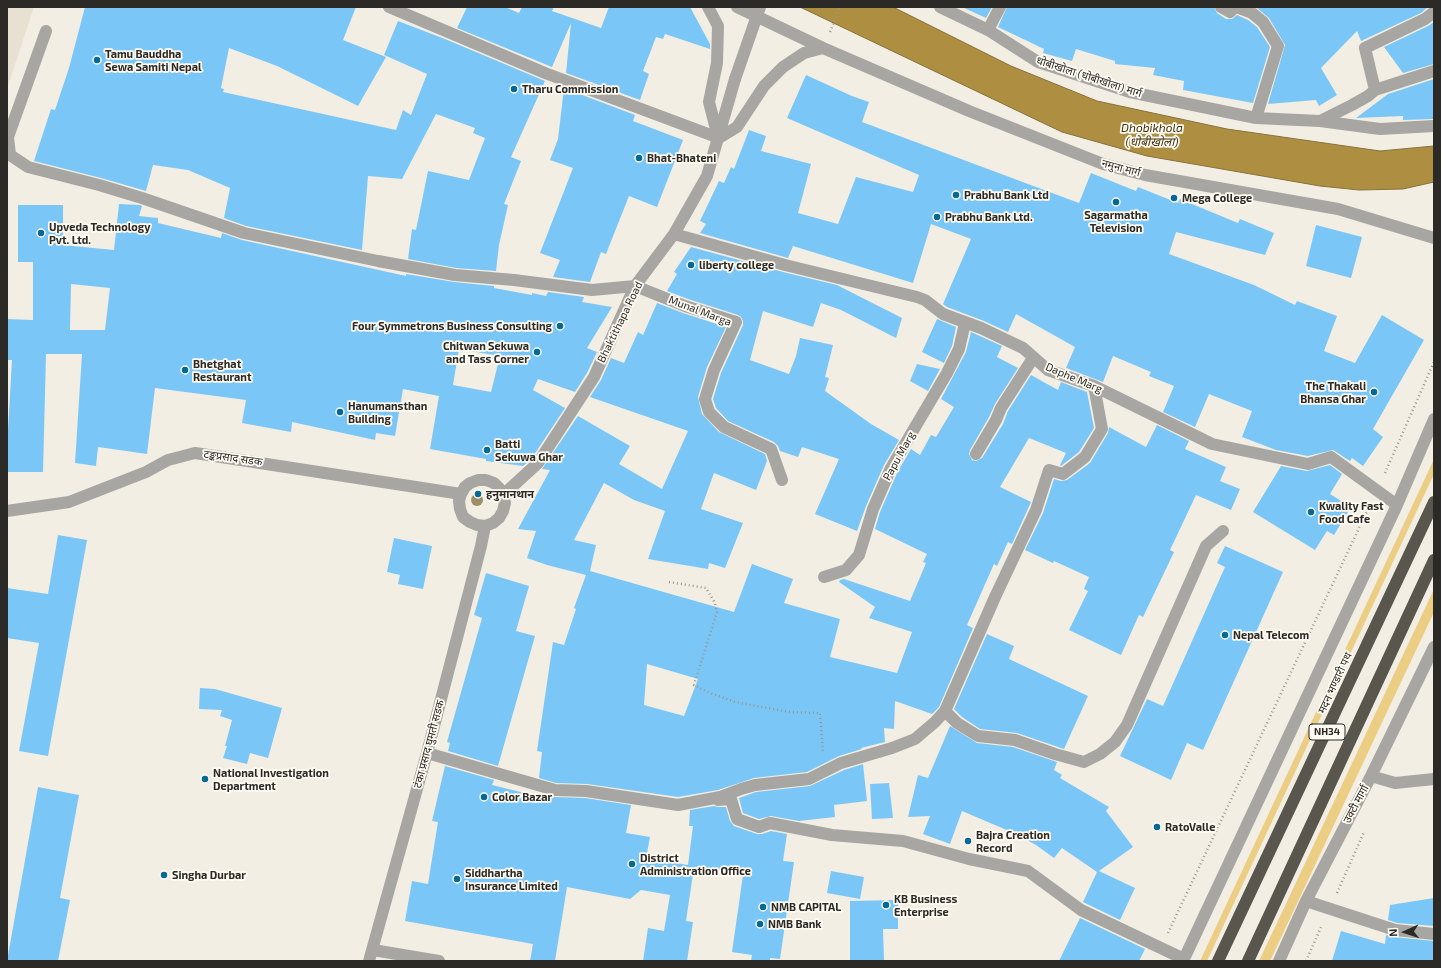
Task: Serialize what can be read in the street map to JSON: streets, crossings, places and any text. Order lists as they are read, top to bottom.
{
  "streets": {
    "highway": ["मदन भण्डारी पथ", "NH34"],
    "street": [
      "धोबीखोला (धोबीखोला) मार्ग",
      "नमुना मार्ग",
      "Munal Marga",
      "Bhaktithapa Road",
      "Daphe Marg",
      "Papu Marg",
      "टङ्कप्रसाद सडक",
      "टंका प्रसाद घुमती सडक",
      "उक्टी मार्गा"
    ]
  },
  "crossings": [
    ["Munal Marga", "Bhaktithapa Road"],
    ["Bhaktithapa Road", "Daphe Marg"],
    ["Bhaktithapa Road", "टङ्कप्रसाद सडक"],
    ["Bhaktithapa Road", "टंका प्रसाद घुमती सडक"],
    ["Daphe Marg", "Papu Marg"],
    ["टङ्कप्रसाद सडक", "टंका प्रसाद घुमती सडक"]
  ],
  "water": ["Dhobikhola (धोबीखोला)"],
  "places": [
    "Tamu Bauddha Sewa Samiti Nepal",
    "Tharu Commission",
    "Bhat-Bhateni",
    "Prabhu Bank Ltd",
    "Mega College",
    "Sagarmatha Television",
    "Prabhu Bank Ltd.",
    "Upveda Technology Pvt. Ltd.",
    "liberty college",
    "Four Symmetrons Business Consulting",
    "Chitwan Sekuwa and Tass Corner",
    "Bhetghat Restaurant",
    "The Thakali Bhansa Ghar",
    "Hanumansthan Building",
    "Batti Sekuwa Ghar",
    "हनुमानथान",
    "Kwality Fast Food Cafe",
    "Nepal Telecom",
    "National Investigation Department",
    "Color Bazar",
    "RatoValle",
    "Bajra Creation Record",
    "District Administration Office",
    "Singha Durbar",
    "Siddhartha Insurance Limited",
    "KB Business Enterprise",
    "NMB CAPITAL",
    "NMB Bank"
  ],
  "north": "left"
}
